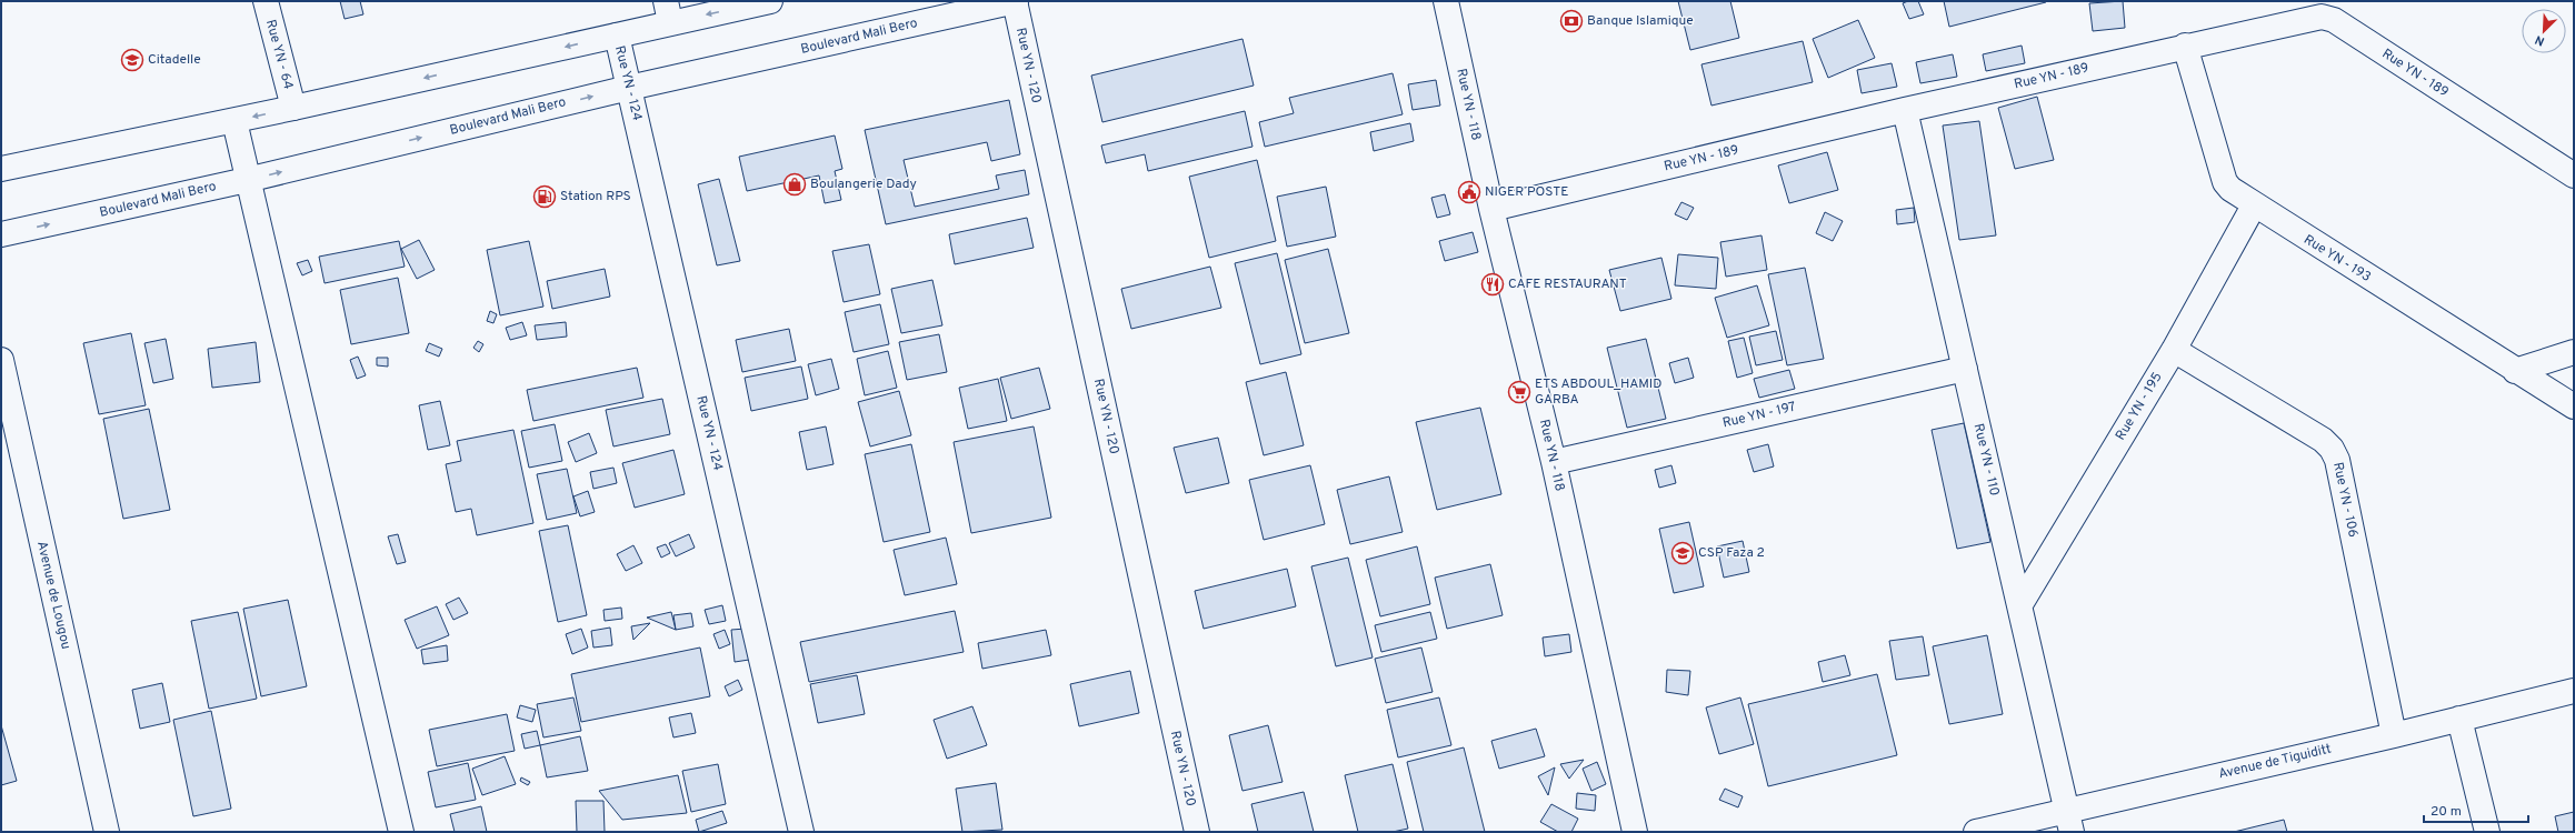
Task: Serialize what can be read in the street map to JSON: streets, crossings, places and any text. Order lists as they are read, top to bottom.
{
  "streets": {
    "street": [
      "Boulevard Mali Bero",
      "Rue YN - 64",
      "Rue YN - 120",
      "Rue YN - 189",
      "Rue YN - 124",
      "Rue YN - 118",
      "Rue YN - 193",
      "Rue YN - 195",
      "Rue YN - 197",
      "Rue YN - 110",
      "Rue YN - 106",
      "Avenue de Lougou",
      "Avenue de Tiguiditt"
    ]
  },
  "crossings": [
    ["Boulevard Mali Bero", "Rue YN - 120"],
    ["Boulevard Mali Bero", "Rue YN - 124"],
    ["Rue YN - 189", "Rue YN - 118"],
    ["Rue YN - 189", "Rue YN - 193"],
    ["Rue YN - 189", "Rue YN - 110"],
    ["Rue YN - 118", "Rue YN - 197"],
    ["Rue YN - 193", "Rue YN - 195"],
    ["Rue YN - 195", "Rue YN - 110"],
    ["Rue YN - 195", "Rue YN - 106"],
    ["Rue YN - 197", "Rue YN - 110"],
    ["Rue YN - 110", "Avenue de Tiguiditt"],
    ["Rue YN - 106", "Avenue de Tiguiditt"]
  ],
  "places": {
    "bank": ["Banque Islamique"],
    "school or university": ["Citadelle", "CSP Faza 2"],
    "shop": ["Boulangerie Dady"],
    "public building": ["NIGER POSTE"],
    "fuel station": ["Station RPS"],
    "restaurant": ["CAFE RESTAURANT"],
    "supermarket": ["ETS ABDOUL_HAMID GARBA"]
  },
  "scale_bar": "20 m",
  "north": "bottom left"
}
